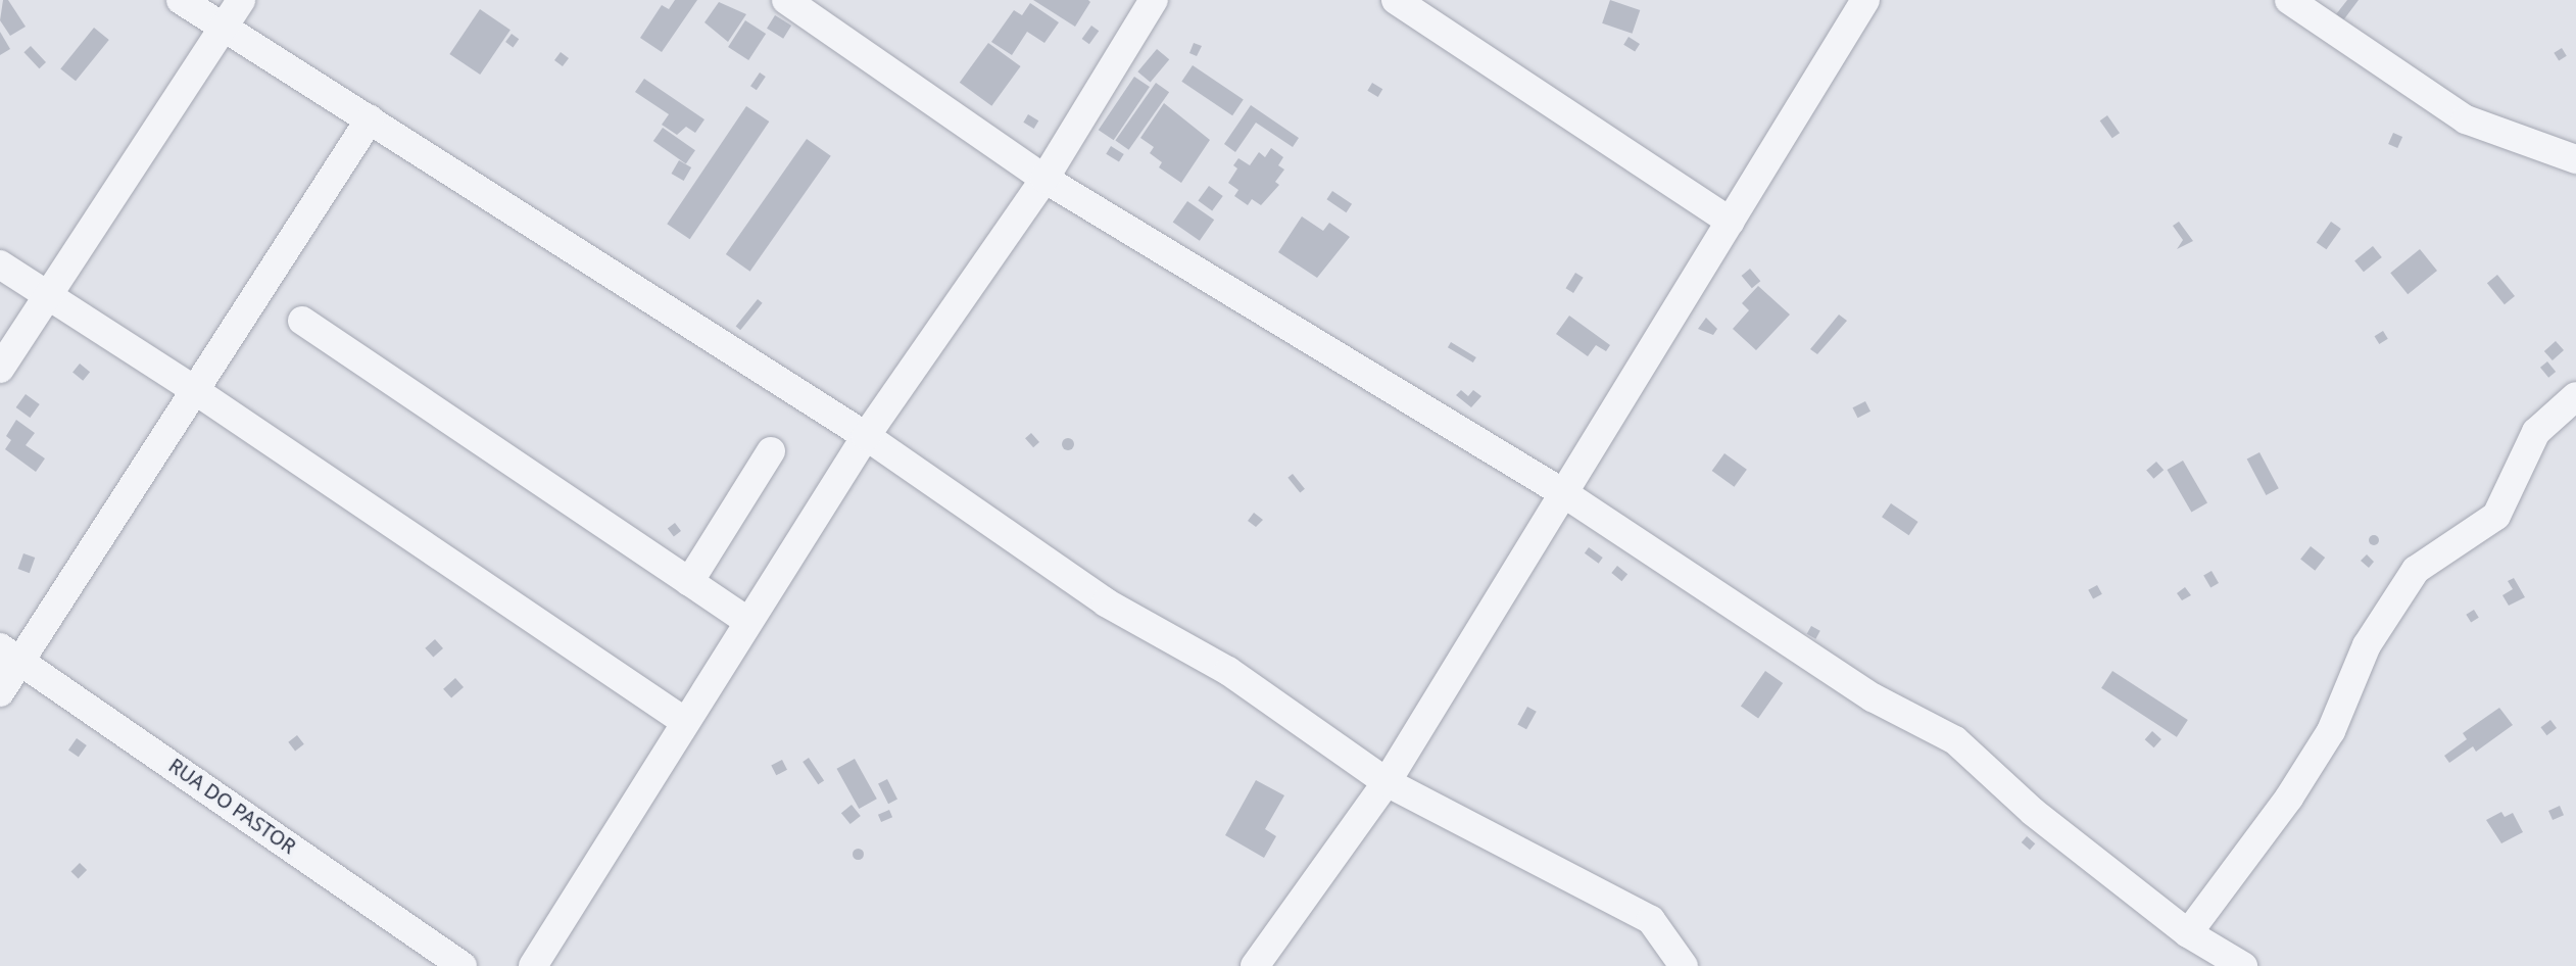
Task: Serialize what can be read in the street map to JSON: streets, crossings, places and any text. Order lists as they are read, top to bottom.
{
  "streets": {
    "street": ["RUA DO PASTOR"]
  }
}
